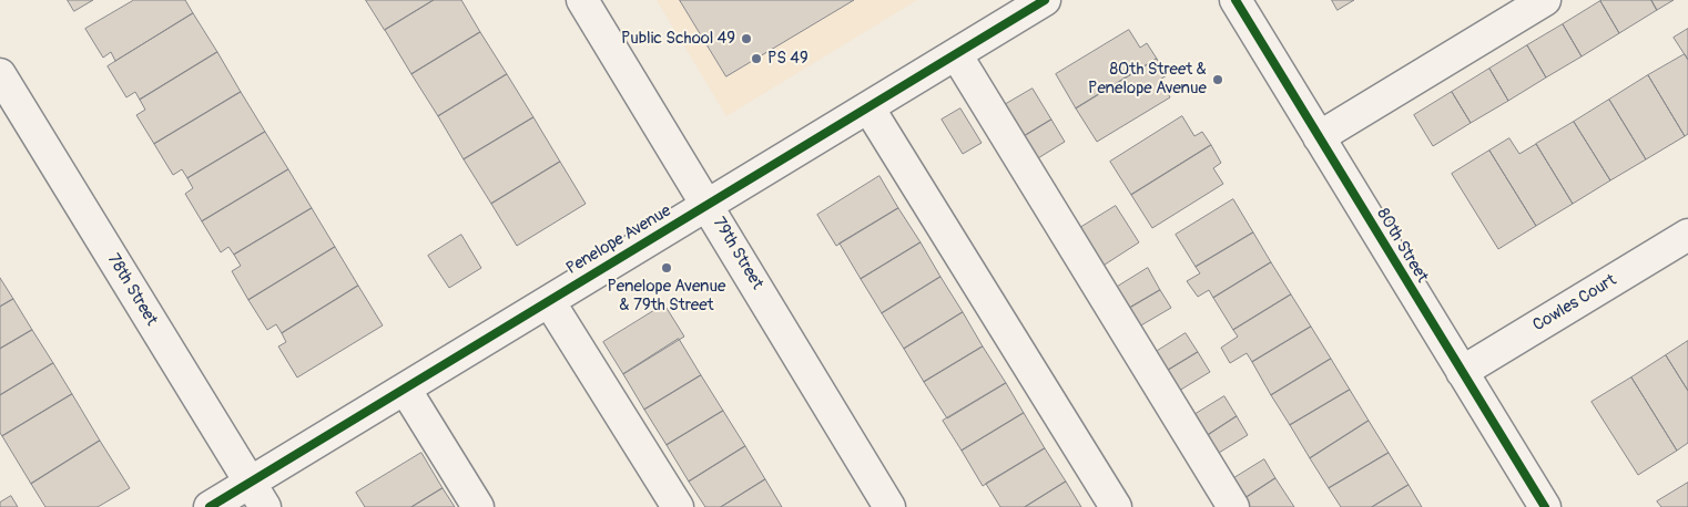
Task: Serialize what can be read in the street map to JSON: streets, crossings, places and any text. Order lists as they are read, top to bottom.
{
  "streets": {
    "street": [
      "Penelope Avenue",
      "80th Street",
      "79th Street",
      "78th Street",
      "Cowles Court"
    ]
  },
  "crossings": [
    ["Penelope Avenue", "79th Street"],
    ["Penelope Avenue", "78th Street"],
    ["80th Street", "Cowles Court"]
  ],
  "places": [
    "Public School 49",
    "PS 49",
    "80th Street & Penelope Avenue",
    "Penelope Avenue & 79th Street"
  ]
}
